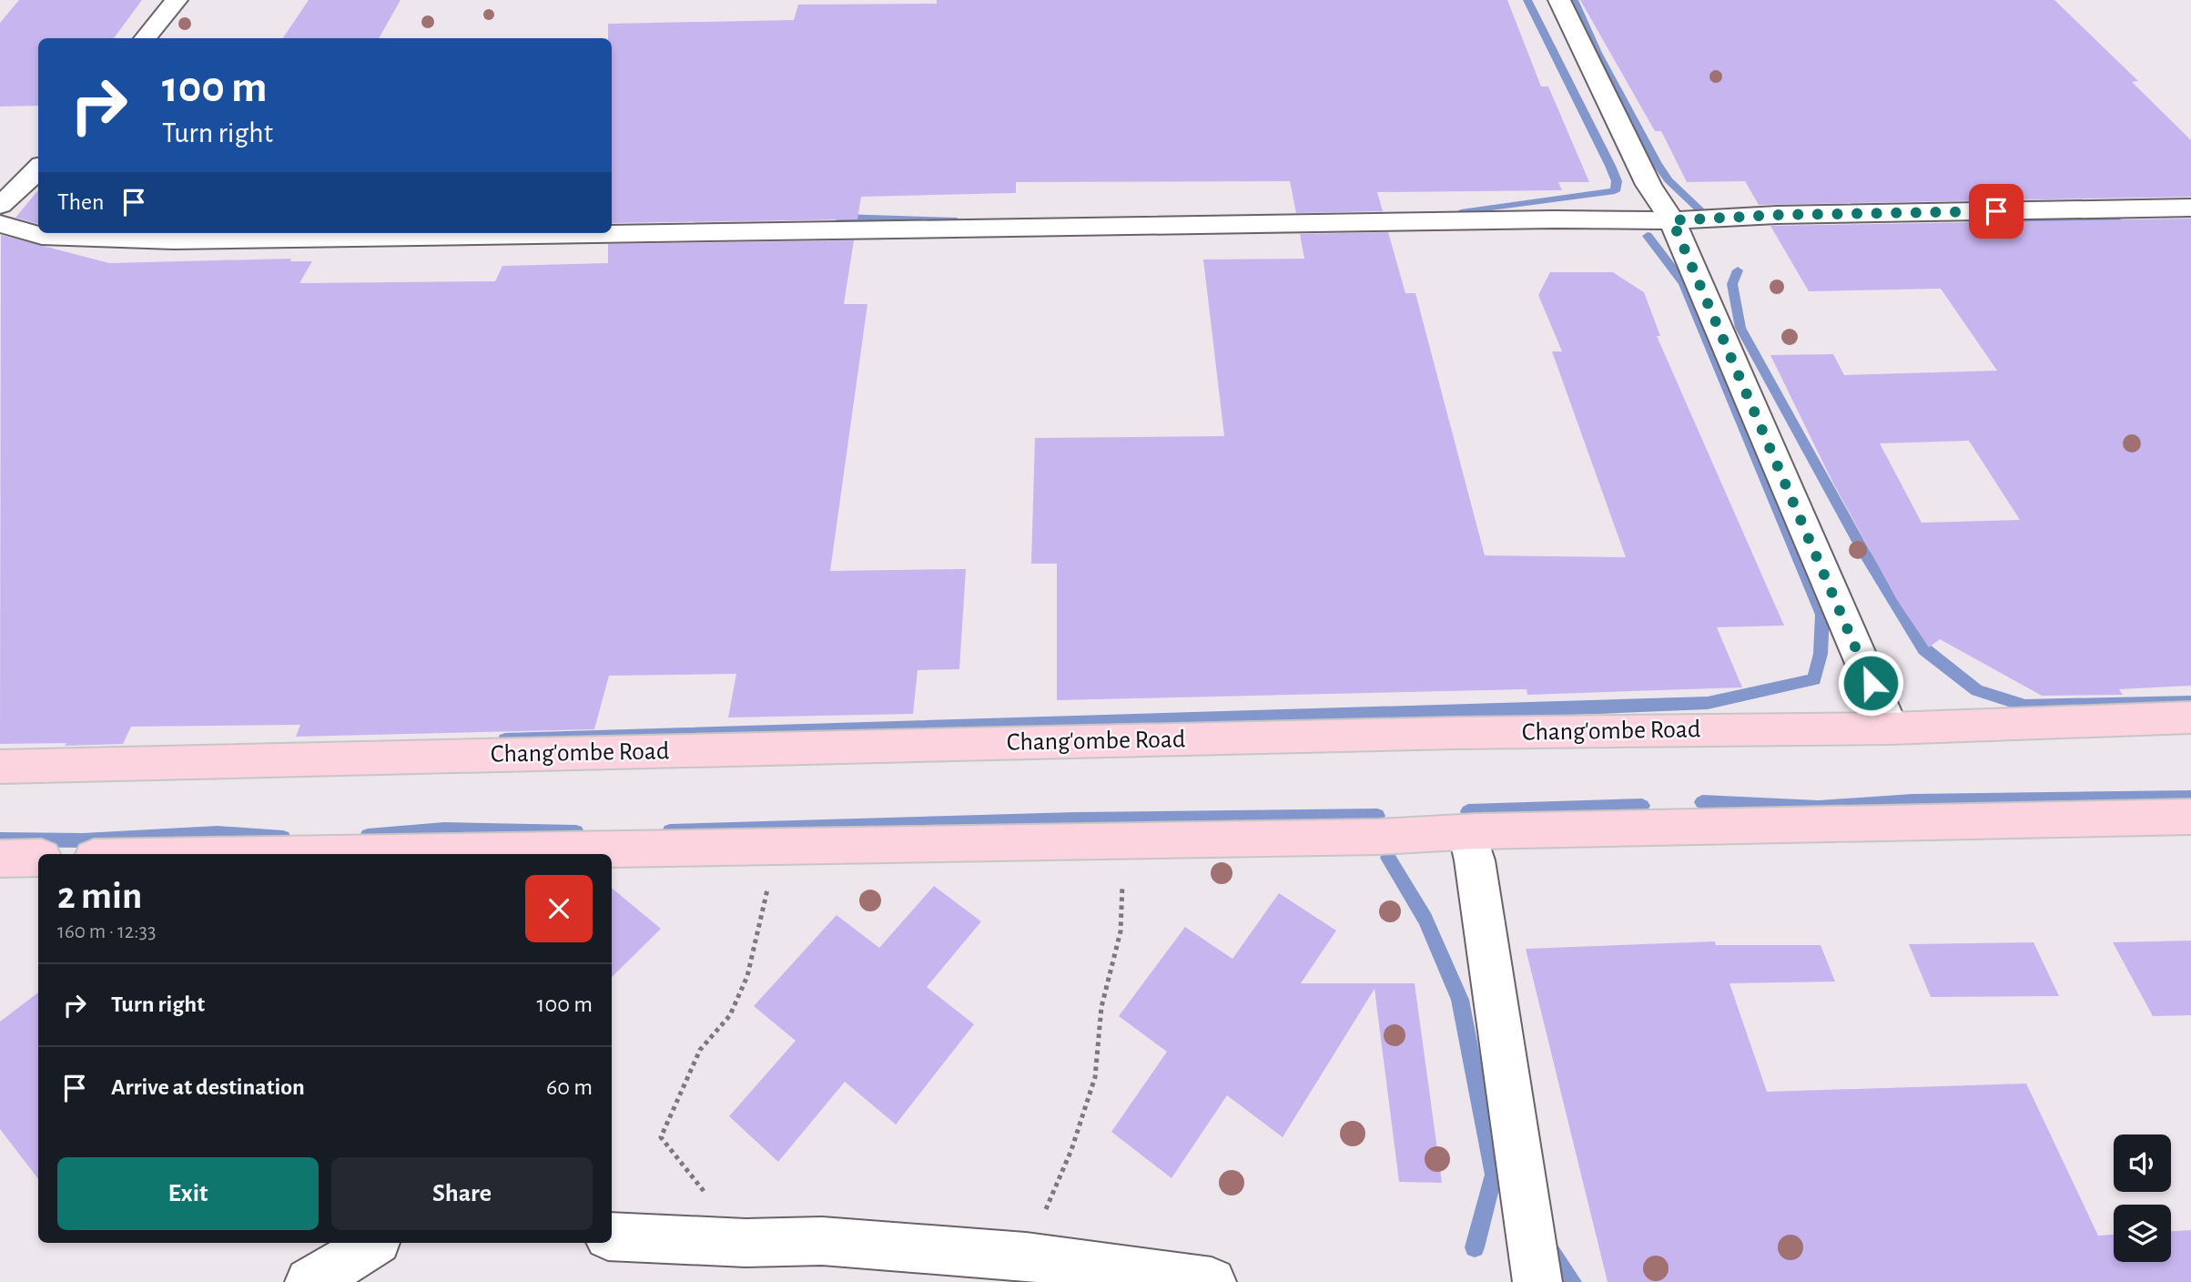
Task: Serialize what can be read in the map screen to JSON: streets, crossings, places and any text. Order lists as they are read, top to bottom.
{
  "streets": {
    "main road": ["Chang'ombe Road"]
  },
  "page": {
    "turn": ["100 m", "Turn right"],
    "then": "Then",
    "heading": ["2 min", "160 m · 12:33"],
    "list": [
      {
        "name": "Turn right",
        "value": "100 m"
      },
      {
        "name": "Arrive at destination",
        "value": "60 m"
      }
    ],
    "buttons": ["Exit", "Share"]
  }
}
